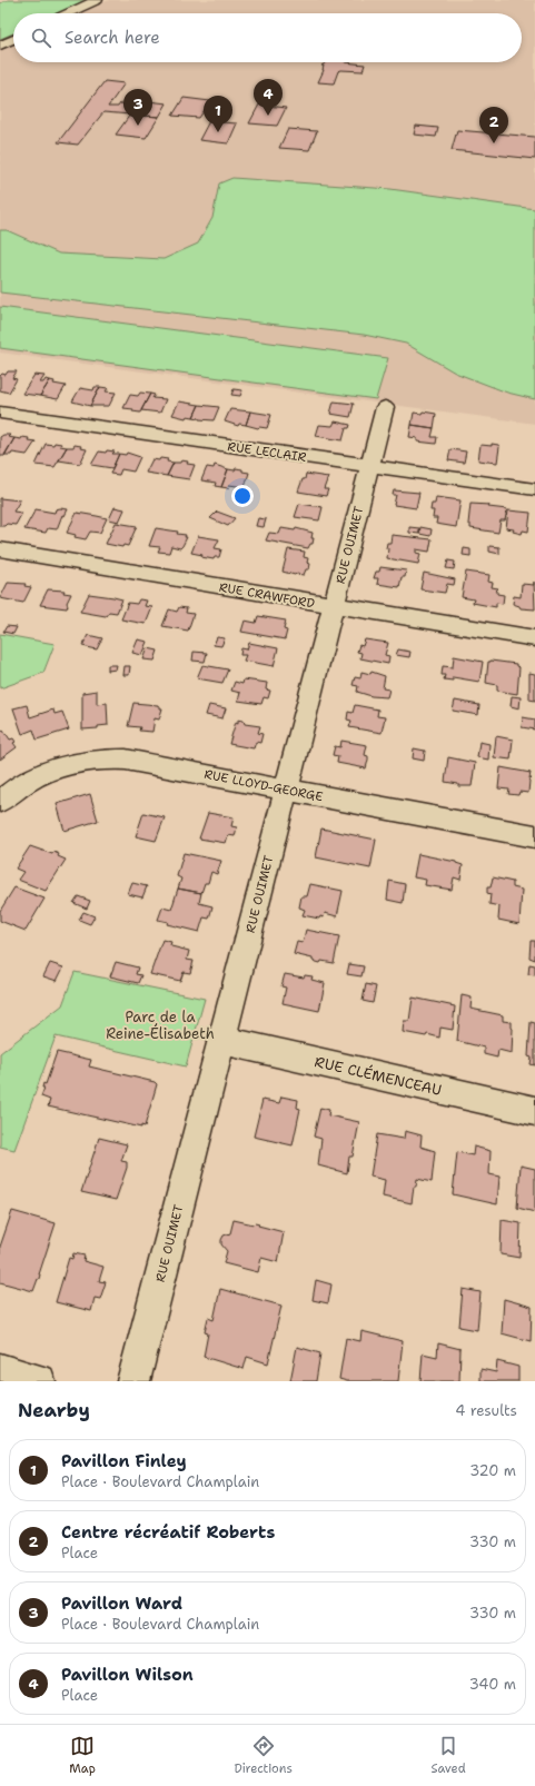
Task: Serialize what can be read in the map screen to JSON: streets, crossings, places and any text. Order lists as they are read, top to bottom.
{
  "streets": {
    "street": [
      "RUE LECLAIR",
      "RUE OUIMET",
      "RUE CRAWFORD",
      "RUE LLOYD-GEORGE",
      "RUE CLÉMENCEAU"
    ]
  },
  "crossings": [
    ["RUE LECLAIR", "RUE OUIMET"],
    ["RUE OUIMET", "RUE CRAWFORD"],
    ["RUE OUIMET", "RUE LLOYD-GEORGE"],
    ["RUE OUIMET", "RUE CLÉMENCEAU"]
  ],
  "parks": ["Parc de la Reine-Élisabeth"],
  "page": {
    "search": "Search here",
    "pins": [
      "4",
      "3",
      "1",
      "2"
    ],
    "heading": ["Nearby", "4 results"],
    "list": [
      {
        "mark": "1",
        "name": "Pavillon Finley",
        "note": "Place · Boulevard Champlain",
        "value": "320 m"
      },
      {
        "mark": "2",
        "name": "Centre récréatif Roberts",
        "note": "Place",
        "value": "330 m"
      },
      {
        "mark": "3",
        "name": "Pavillon Ward",
        "note": "Place · Boulevard Champlain",
        "value": "330 m"
      },
      {
        "mark": "4",
        "name": "Pavillon Wilson",
        "note": "Place",
        "value": "340 m"
      }
    ],
    "nav": ["Map", "Directions", "Saved"]
  }
}
